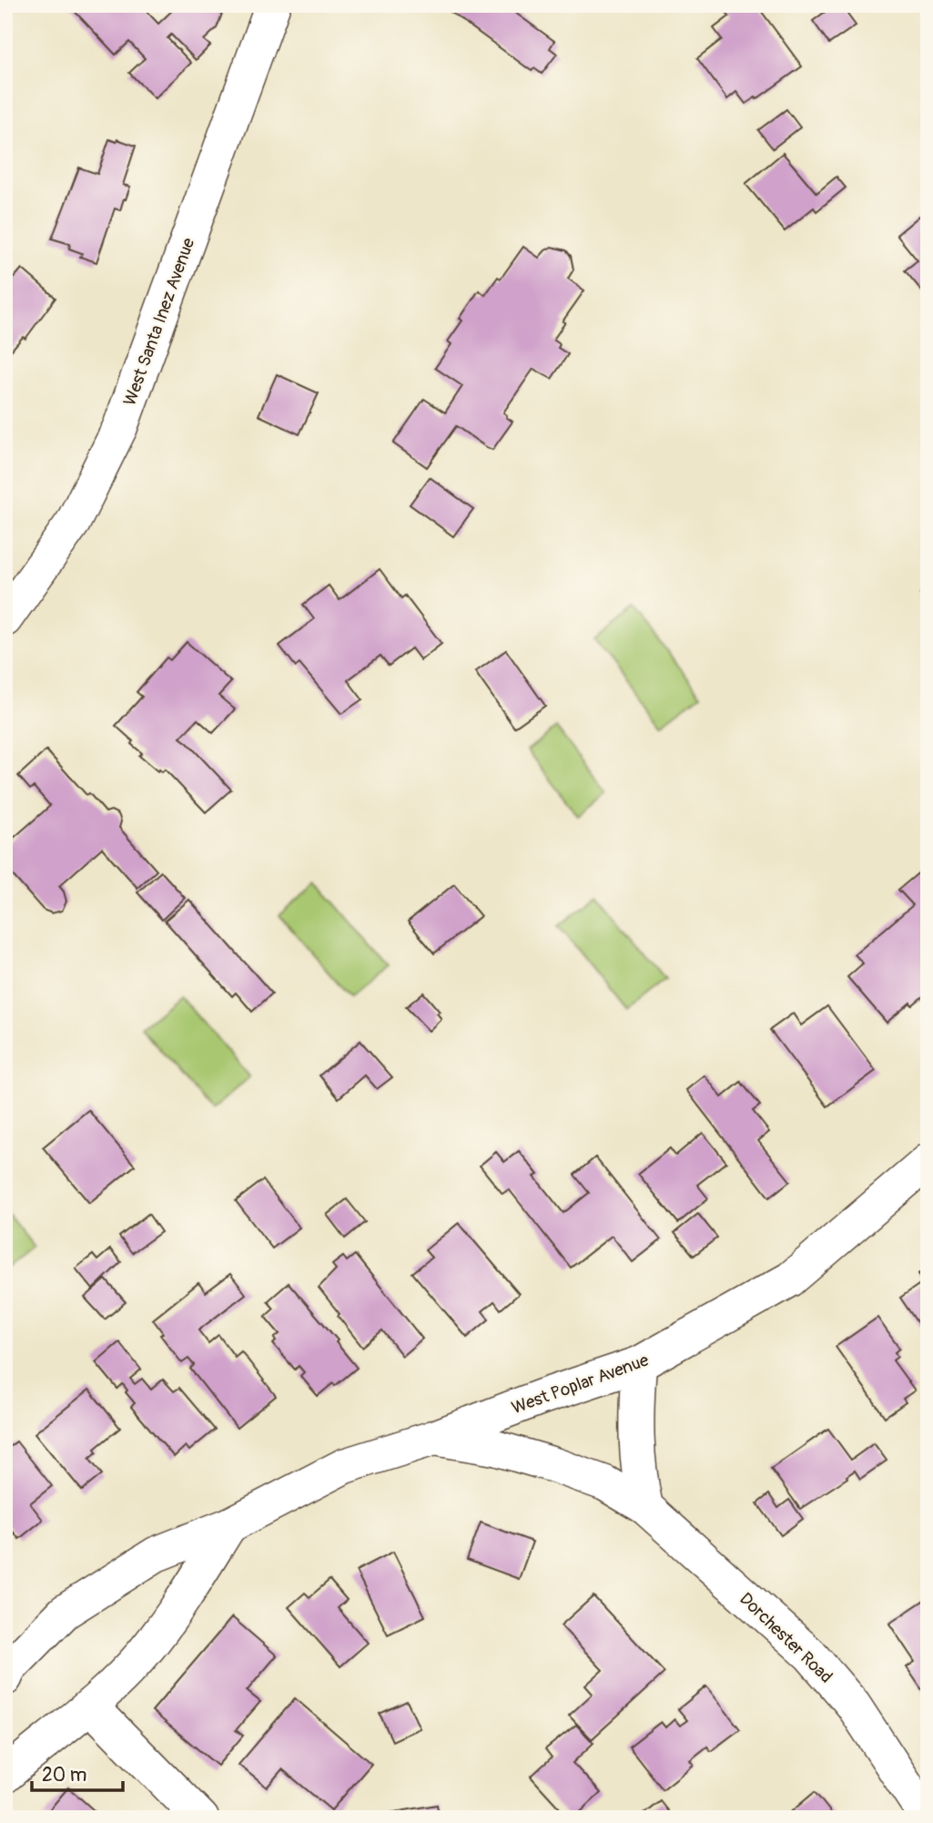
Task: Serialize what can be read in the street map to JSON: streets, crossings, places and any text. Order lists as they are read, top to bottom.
{
  "streets": {
    "street": ["West Santa Inez Avenue", "West Poplar Avenue", "Dorchester Road"]
  },
  "crossings": [
    ["West Poplar Avenue", "Dorchester Road"]
  ],
  "scale_bar": "20 m"
}
